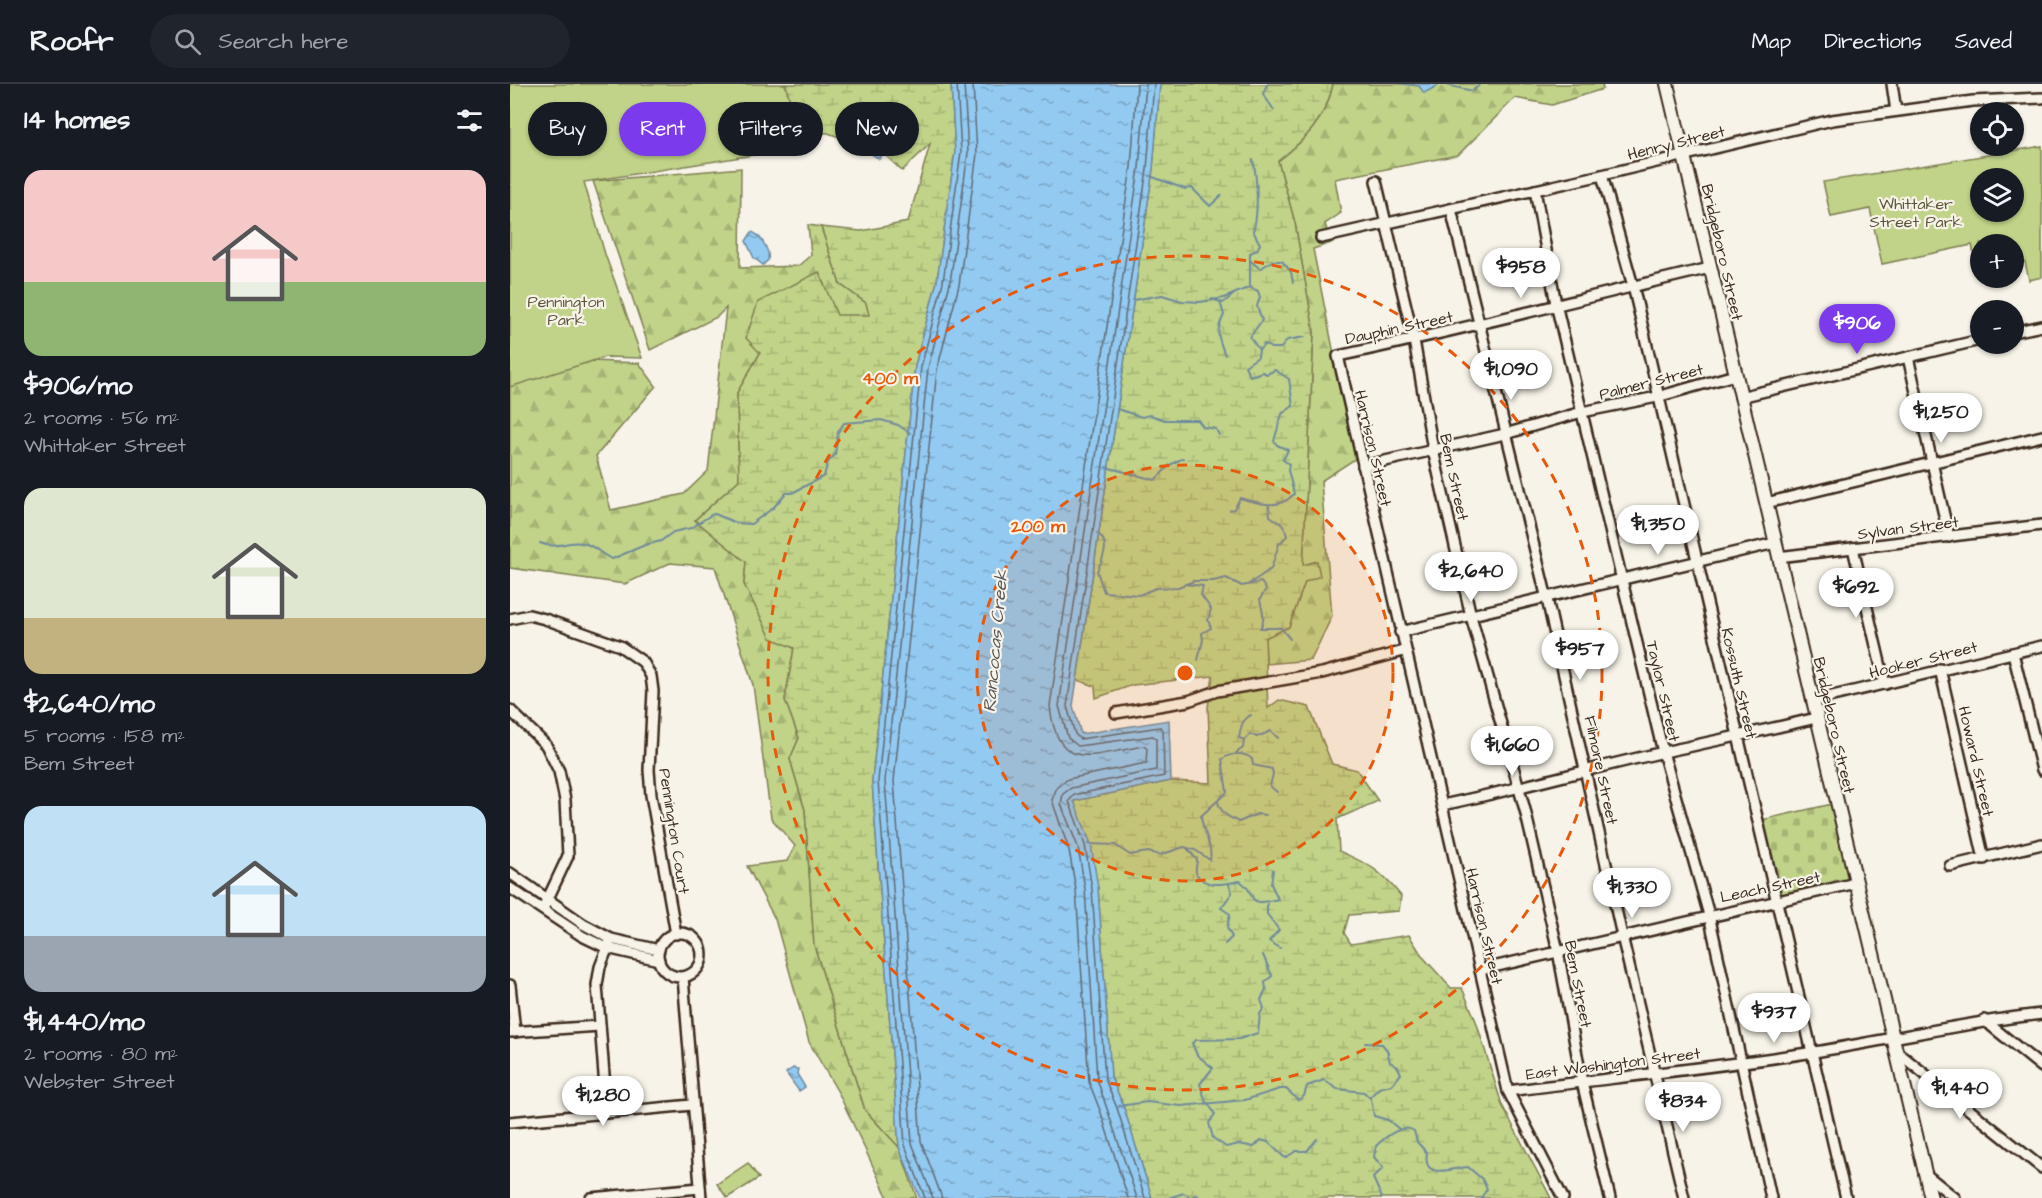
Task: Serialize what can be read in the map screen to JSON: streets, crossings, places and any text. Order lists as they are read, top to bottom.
{
  "streets": {
    "main road": ["Bridgeboro Street"],
    "street": [
      "Henry Street",
      "Dauphin Street",
      "Palmer Street",
      "Harrison Street",
      "Bem Street",
      "Sylvan Street",
      "Hooker Street",
      "Kossuth Street",
      "Taylor Street",
      "Howard Street",
      "Filmore Street",
      "Pennington Court",
      "Leach Street",
      "East Washington Street"
    ]
  },
  "crossings": [
    ["Henry Street", "Bridgeboro Street"],
    ["Henry Street", "Bem Street"],
    ["Henry Street", "Kossuth Street"],
    ["Henry Street", "Taylor Street"],
    ["Henry Street", "Filmore Street"],
    ["Bridgeboro Street", "Dauphin Street"],
    ["Bridgeboro Street", "Palmer Street"],
    ["Bridgeboro Street", "Sylvan Street"],
    ["Bridgeboro Street", "Hooker Street"],
    ["Bridgeboro Street", "Leach Street"],
    ["Bridgeboro Street", "East Washington Street"],
    ["Dauphin Street", "Harrison Street"],
    ["Dauphin Street", "Bem Street"],
    ["Dauphin Street", "Kossuth Street"],
    ["Dauphin Street", "Taylor Street"],
    ["Dauphin Street", "Filmore Street"],
    ["Palmer Street", "Harrison Street"],
    ["Palmer Street", "Bem Street"],
    ["Palmer Street", "Kossuth Street"],
    ["Palmer Street", "Taylor Street"],
    ["Palmer Street", "Filmore Street"],
    ["Harrison Street", "Leach Street"],
    ["Harrison Street", "East Washington Street"],
    ["Bem Street", "Leach Street"],
    ["Bem Street", "East Washington Street"],
    ["Hooker Street", "Howard Street"],
    ["Kossuth Street", "Leach Street"],
    ["Kossuth Street", "East Washington Street"],
    ["Taylor Street", "Leach Street"],
    ["Taylor Street", "East Washington Street"],
    ["Filmore Street", "Leach Street"],
    ["Filmore Street", "East Washington Street"]
  ],
  "water": ["Rancocas Creek"],
  "parks": ["Whittaker Street Park", "Pennington Park"],
  "page": {
    "header": "Roofr",
    "search": "Search here",
    "nav": ["Map", "Directions", "Saved"],
    "heading": "14 homes",
    "map_buttons": ["+", "−"],
    "chip": [
      "Buy",
      "Rent",
      "Filters",
      "New"
    ],
    "list": [
      {
        "name": "$906/mo",
        "note": "2 rooms · 56 m² · Whittaker Street"
      },
      {
        "name": "$2,640/mo",
        "note": "5 rooms · 158 m² · Bem Street"
      },
      {
        "name": "$1,440/mo",
        "note": "2 rooms · 80 m² · Webster Street"
      }
    ],
    "price": [
      "$958",
      "$906",
      "$1,090",
      "$1,250",
      "$1,350",
      "$2,640",
      "$692",
      "$957",
      "$1,660",
      "$1,330",
      "$937",
      "$1,440",
      "$1,280",
      "$834"
    ]
  },
  "rings": ["400 m", "200 m"]
}
